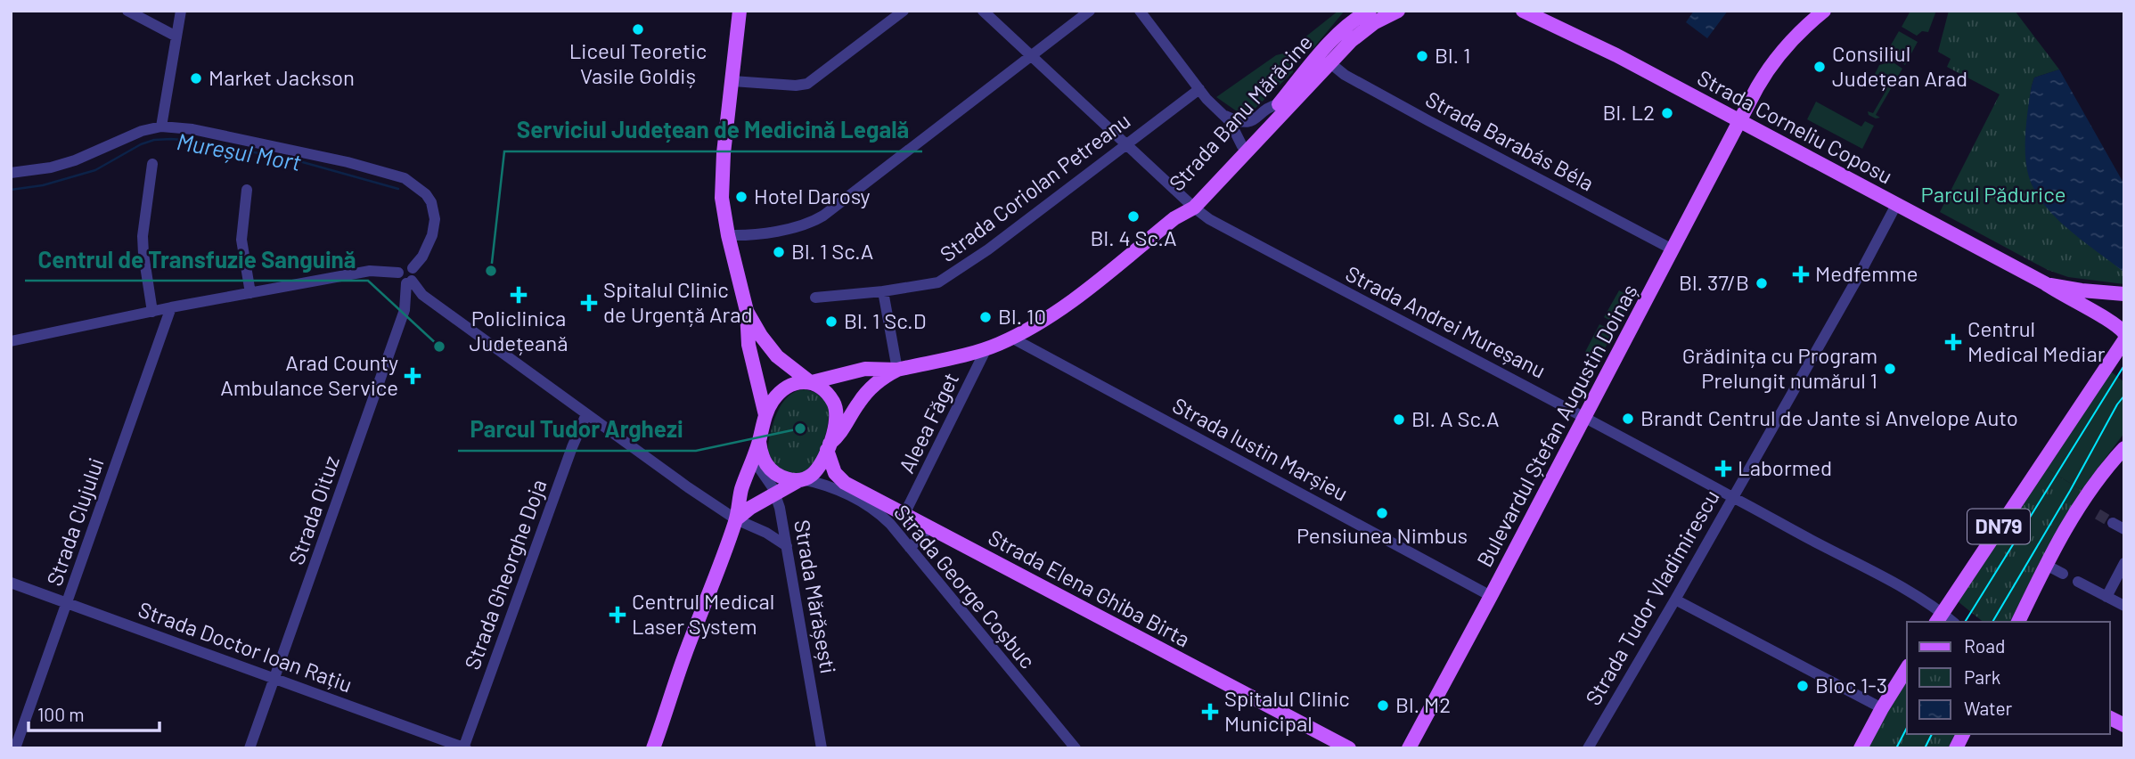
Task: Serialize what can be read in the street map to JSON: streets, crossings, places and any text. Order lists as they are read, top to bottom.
{
  "streets": {
    "main road": [
      "Strada Banu Mărăcine",
      "Strada Corneliu Coposu",
      "Bulevardul Ștefan Augustin Doinaș",
      "DN79",
      "Strada Elena Ghiba Birta"
    ],
    "street": [
      "Strada Barabás Béla",
      "Strada Coriolan Petreanu",
      "Strada Andrei Mureșanu",
      "Aleea Făget",
      "Strada Iustin Marșieu",
      "Strada Oituz",
      "Strada Clujului",
      "Strada Gheorghe Doja",
      "Strada George Coșbuc",
      "Strada Mărășești",
      "Strada Tudor Vladimirescu",
      "Strada Doctor Ioan Rațiu"
    ]
  },
  "crossings": [
    ["Strada Banu Mărăcine", "Strada Barabás Béla"],
    ["Strada Banu Mărăcine", "Strada Andrei Mureșanu"],
    ["Strada Banu Mărăcine", "Aleea Făget"],
    ["Strada Banu Mărăcine", "Strada Iustin Marșieu"],
    ["Strada Banu Mărăcine", "Strada George Coșbuc"],
    ["Strada Banu Mărăcine", "Strada Elena Ghiba Birta"],
    ["Strada Corneliu Coposu", "Bulevardul Ștefan Augustin Doinaș"],
    ["Strada Corneliu Coposu", "Strada Tudor Vladimirescu"],
    ["Strada Barabás Béla", "Bulevardul Ștefan Augustin Doinaș"],
    ["Strada Coriolan Petreanu", "Strada Andrei Mureșanu"],
    ["Strada Andrei Mureșanu", "Bulevardul Ștefan Augustin Doinaș"],
    ["Strada Andrei Mureșanu", "DN79"],
    ["Strada Andrei Mureșanu", "Strada Tudor Vladimirescu"],
    ["Aleea Făget", "Strada Elena Ghiba Birta"],
    ["Bulevardul Ștefan Augustin Doinaș", "Strada Iustin Marșieu"],
    ["Strada Oituz", "Strada Doctor Ioan Rațiu"],
    ["Strada Clujului", "Strada Doctor Ioan Rațiu"],
    ["Strada Gheorghe Doja", "Strada Doctor Ioan Rațiu"],
    ["Strada George Coșbuc", "Strada Elena Ghiba Birta"]
  ],
  "water": ["Mureșul Mort"],
  "parks": ["Parcul Pădurice"],
  "places": {
    "other": [
      "Liceul Teoretic Vasile Goldiș",
      "Bl. 1",
      "Consiliul Județean Arad",
      "Market Jackson",
      "Bl. L2",
      "Hotel Darosy",
      "Bl. 4 Sc.A",
      "Bl. 1 Sc.A",
      "Serviciul Județean de Medicină Legală",
      "Bl. 37/B",
      "Bl. 10",
      "Bl. 1 Sc.D",
      "Centrul de Transfuzie Sanguină",
      "Grădinița cu Program Prelungit numărul 1",
      "Brandt Centrul de Jante si Anvelope Auto",
      "Bl. A Sc.A",
      "Parcul Tudor Arghezi",
      "Pensiunea Nimbus",
      "Bloc 1-3",
      "Bl. M2"
    ],
    "health": [
      "Medfemme",
      "Policlinica Județeană",
      "Spitalul Clinic de Urgență Arad",
      "Centrul Medical Mediar",
      "Arad County Ambulance Service",
      "Labormed",
      "Centrul Medical Laser System",
      "Spitalul Clinic Municipal"
    ]
  },
  "legend": ["Road", "Park", "Water"],
  "scale_bar": "100 m"
}
